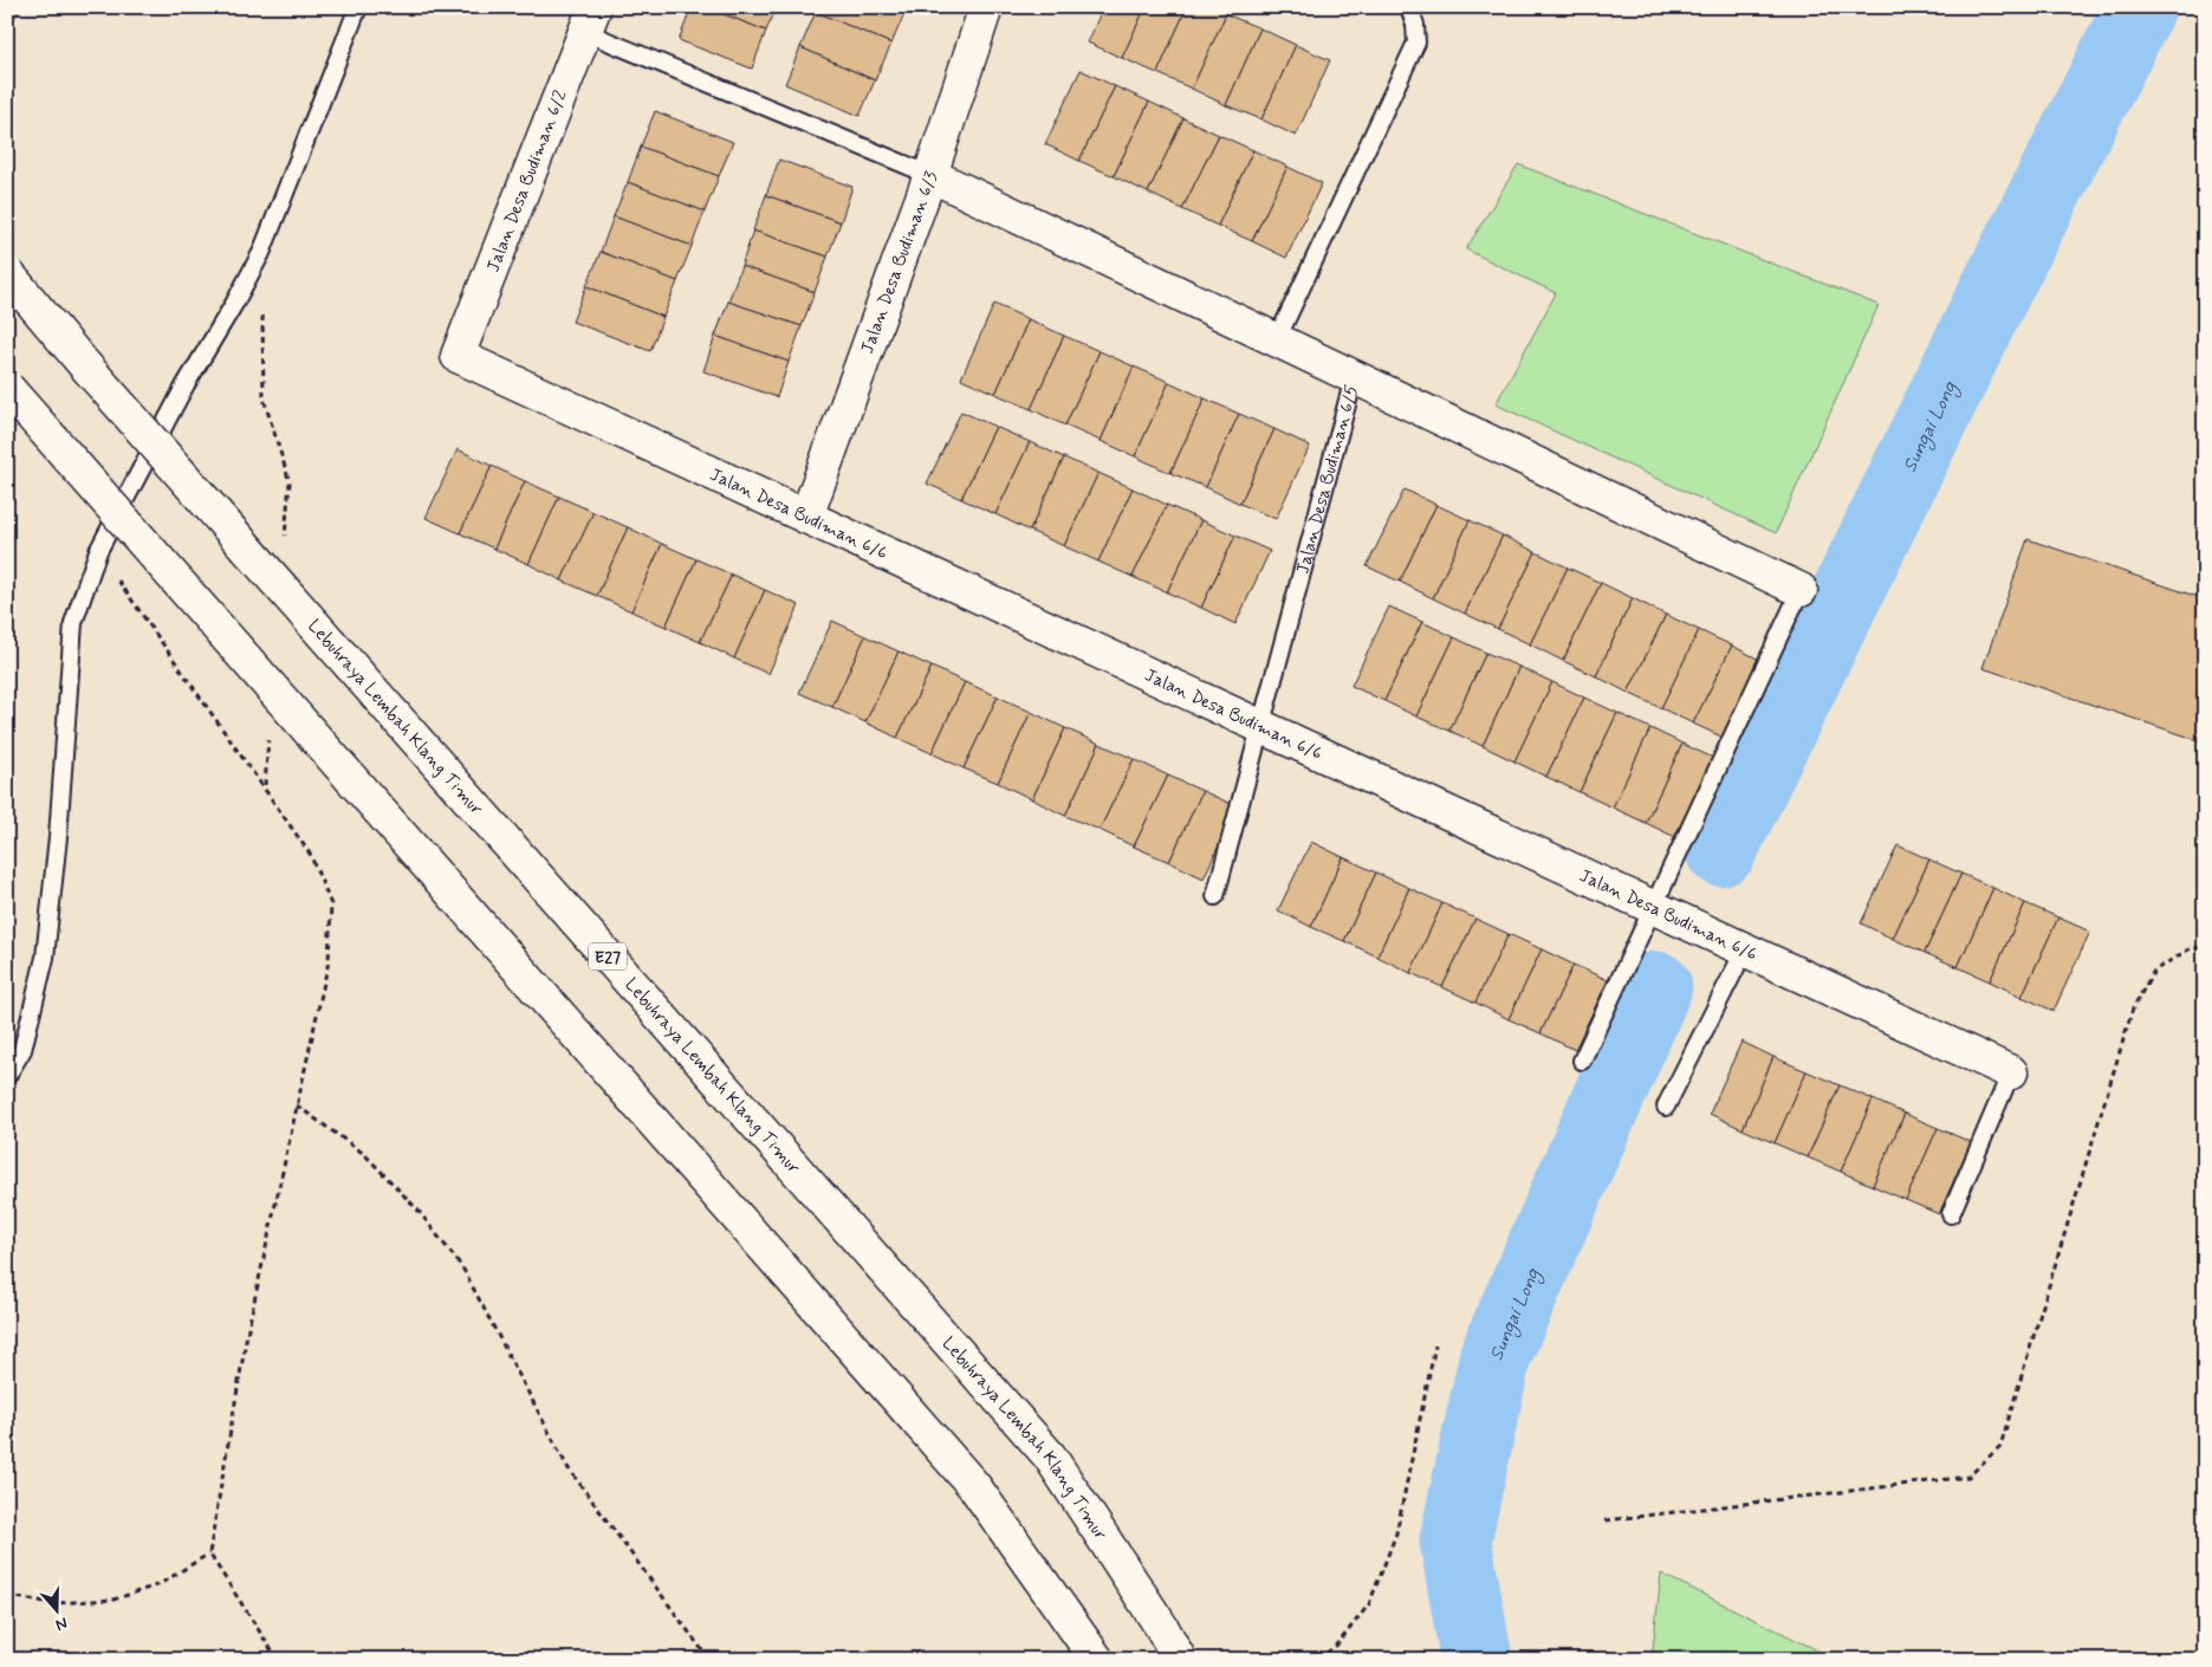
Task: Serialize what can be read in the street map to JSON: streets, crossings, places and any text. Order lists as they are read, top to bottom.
{
  "streets": {
    "main road": [
      "Jalan Desa Budiman 6/2",
      "Jalan Desa Budiman 6/3",
      "Jalan Desa Budiman 6/5",
      "Jalan Desa Budiman 6/6",
      "Lebuhraya Lembah Klang Timur",
      "E27"
    ]
  },
  "crossings": [
    ["Jalan Desa Budiman 6/2", "Jalan Desa Budiman 6/6"],
    ["Jalan Desa Budiman 6/3", "Jalan Desa Budiman 6/5"],
    ["Jalan Desa Budiman 6/3", "Jalan Desa Budiman 6/6"],
    ["Jalan Desa Budiman 6/5", "Jalan Desa Budiman 6/6"]
  ],
  "water": ["Sungai Long"],
  "north": "bottom"
}
